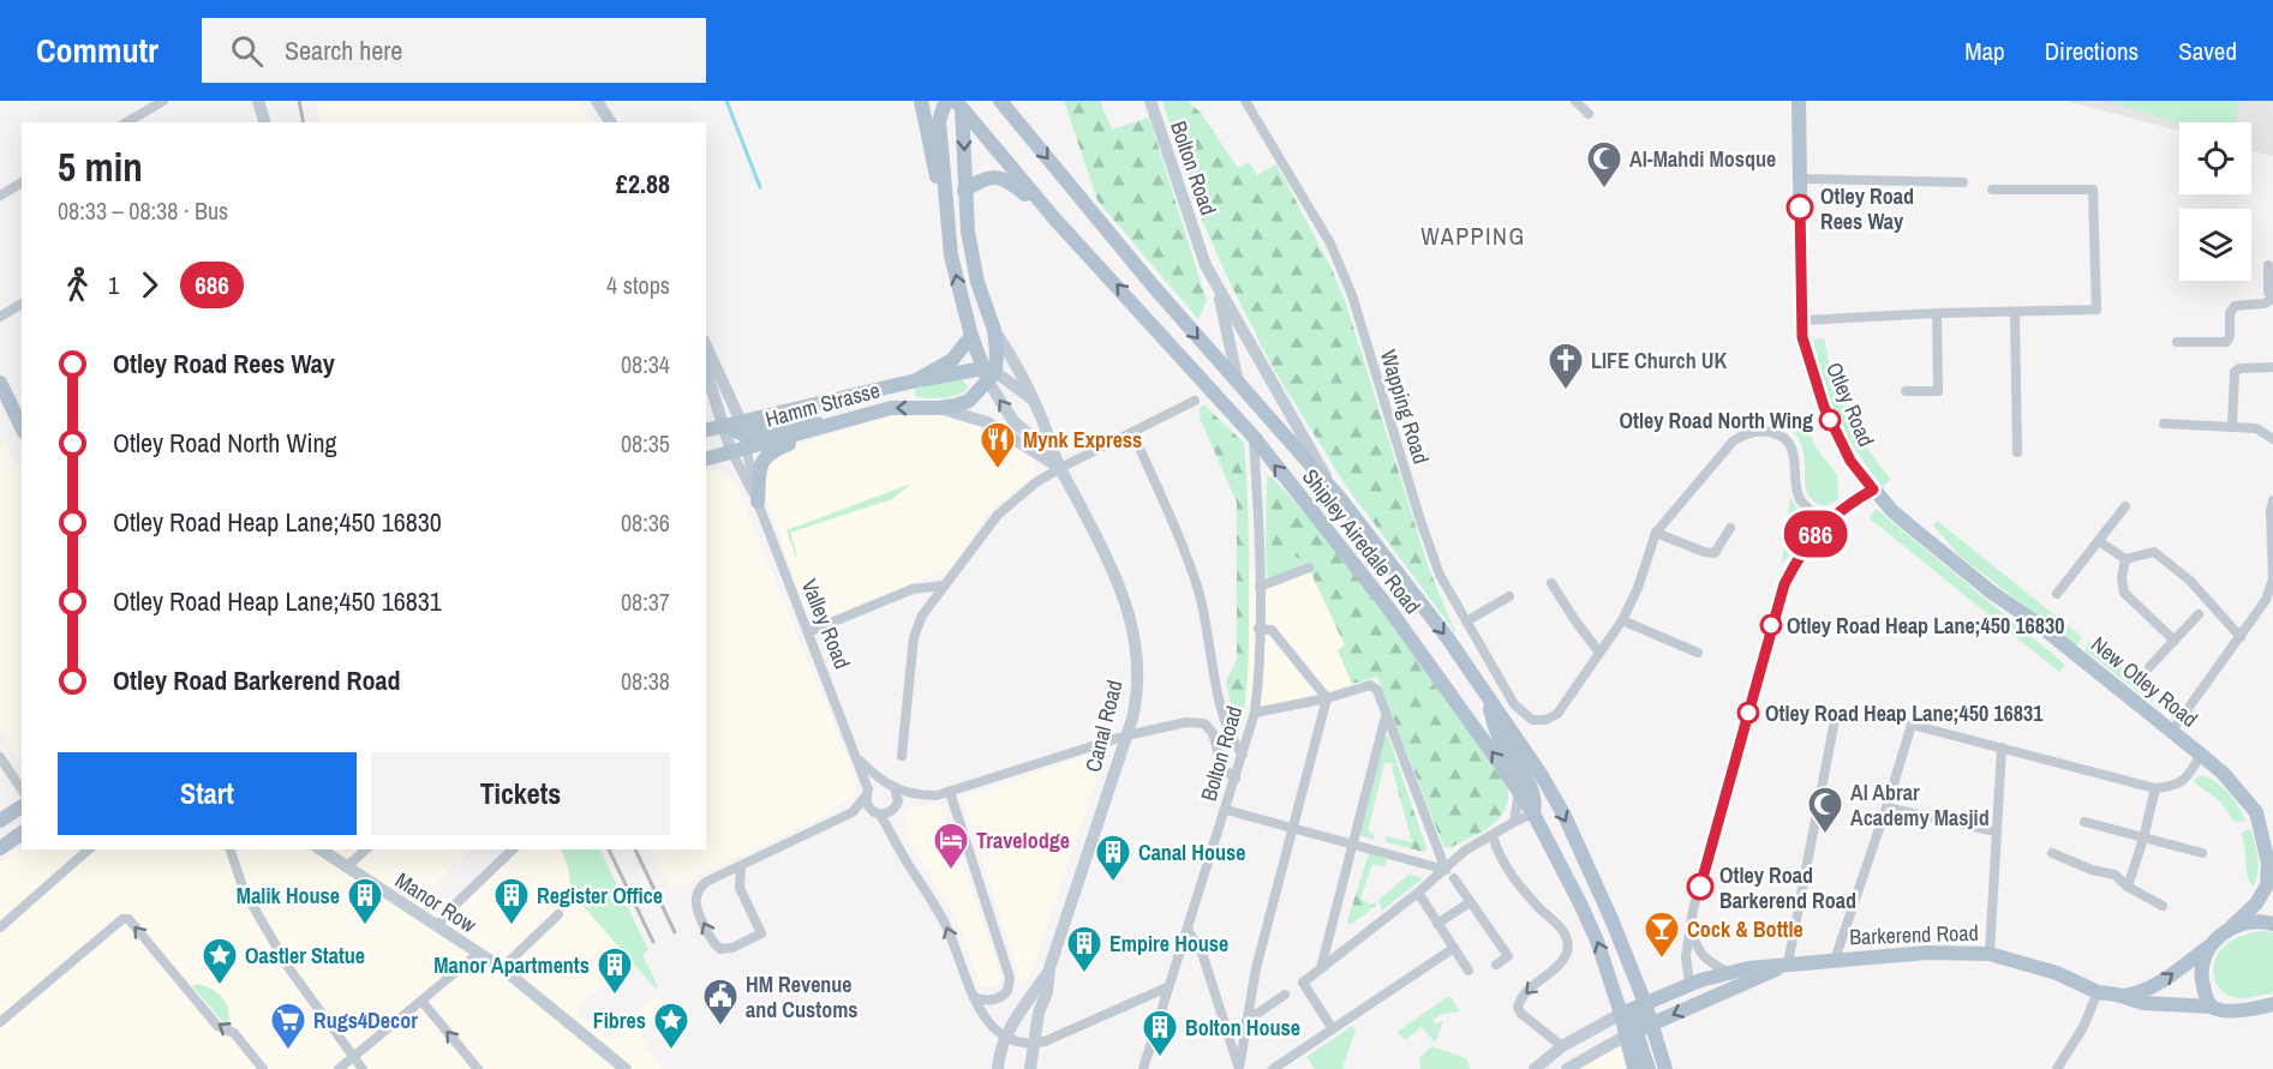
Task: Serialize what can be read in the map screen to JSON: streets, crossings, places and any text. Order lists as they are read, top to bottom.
{
  "streets": {
    "main road": [
      "Hamm Strasse",
      "Otley Road",
      "Shipley Airedale Road",
      "New Otley Road",
      "Canal Road",
      "Barkerend Road"
    ],
    "street": [
      "Bolton Road",
      "Wapping Road",
      "Valley Road",
      "Manor Row"
    ]
  },
  "crossings": [
    ["Bolton Road", "Shipley Airedale Road"],
    ["Hamm Strasse", "Valley Road"],
    ["Hamm Strasse", "Canal Road"],
    ["Otley Road", "New Otley Road"],
    ["Shipley Airedale Road", "Canal Road"],
    ["Shipley Airedale Road", "Barkerend Road"],
    ["New Otley Road", "Barkerend Road"]
  ],
  "districts": ["WAPPING"],
  "places": {
    "mosque": ["Al‐Mahdi Mosque", "Al Abrar Academy Masjid"],
    "other": [
      "Otley Road Rees Way",
      "Otley Road North Wing",
      "Otley Road Heap Lane;450 16830",
      "Otley Road Heap Lane;450 16831",
      "Otley Road Barkerend Road"
    ],
    "church": ["LIFE Church UK"],
    "restaurant": ["Mynk Express"],
    "hotel": ["Travelodge"],
    "building": [
      "Canal House",
      "Malik House",
      "Register Office",
      "Empire House",
      "Manor Apartments",
      "Bolton House"
    ],
    "bar": ["Cock & Bottle"],
    "place": ["Oastler Statue", "Fibres"],
    "public building": ["HM Revenue and Customs"],
    "supermarket": ["Rugs4Decor"]
  },
  "lines": ["bus line 686"],
  "page": {
    "header": "Commutr",
    "search": "Search here",
    "nav": ["Map", "Directions", "Saved"],
    "on_map": "686",
    "heading": ["5 min", "08:33 – 08:38 · Bus", "£2.88"],
    "legs": ["1", "686", "4 stops"],
    "list": [
      {
        "name": "Otley Road Rees Way",
        "value": "08:34"
      },
      {
        "name": "Otley Road North Wing",
        "value": "08:35"
      },
      {
        "name": "Otley Road Heap Lane;450 16830",
        "value": "08:36"
      },
      {
        "name": "Otley Road Heap Lane;450 16831",
        "value": "08:37"
      },
      {
        "name": "Otley Road Barkerend Road",
        "value": "08:38"
      }
    ],
    "buttons": ["Start", "Tickets"]
  }
}
